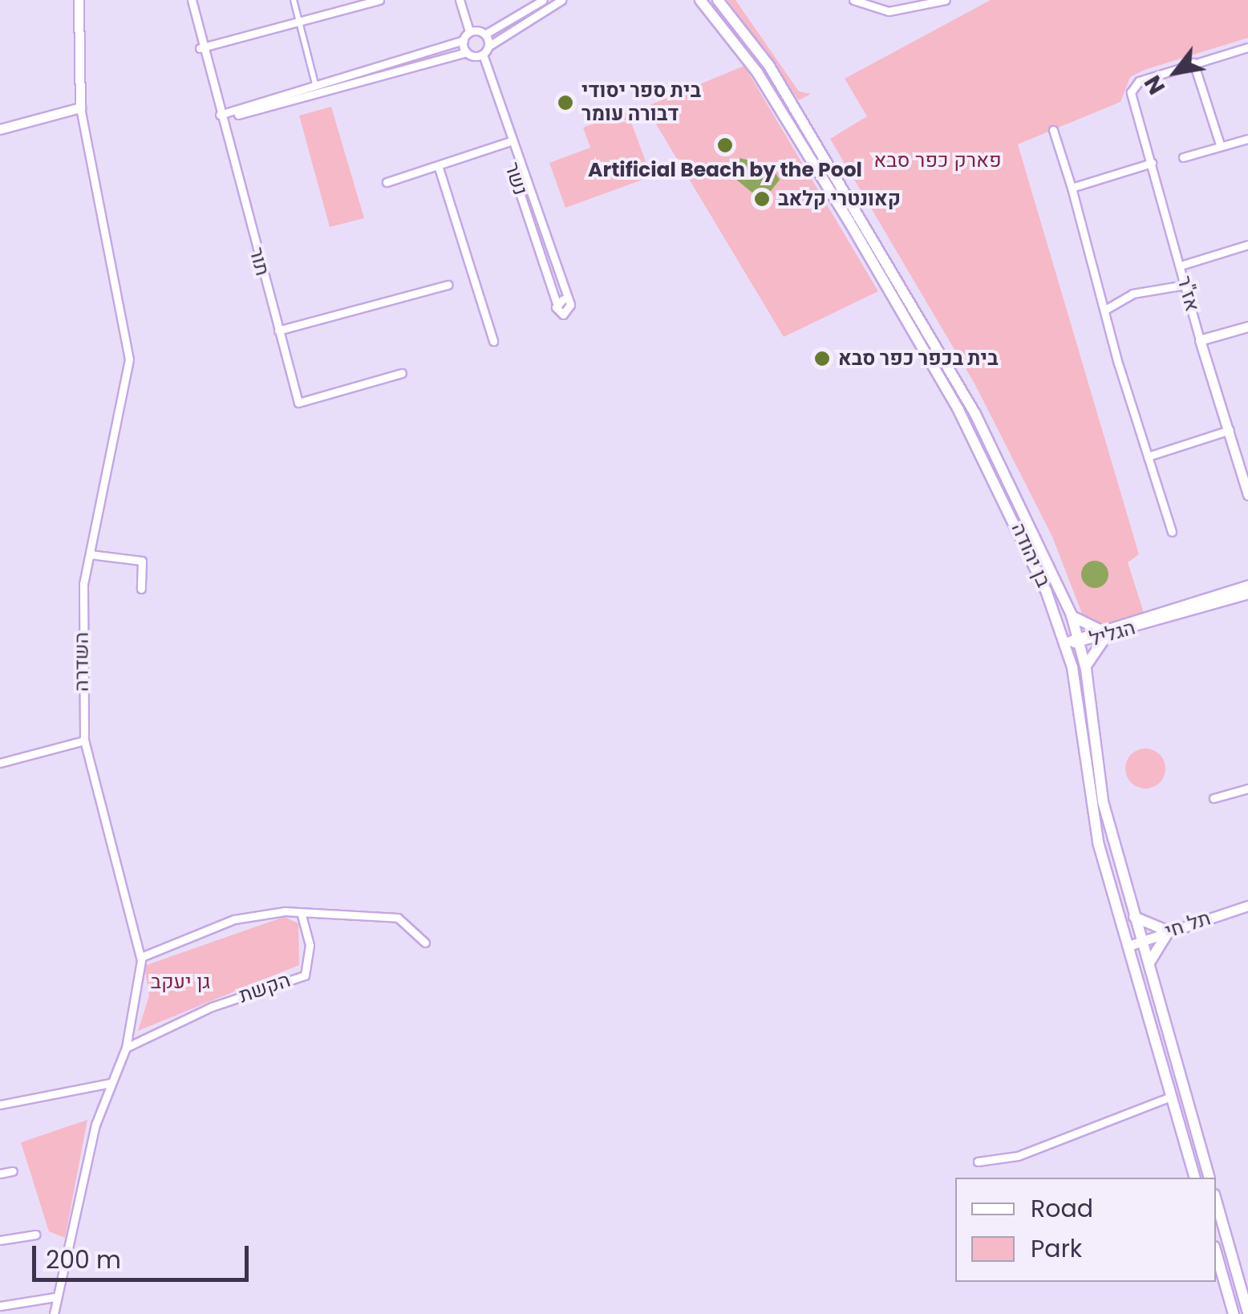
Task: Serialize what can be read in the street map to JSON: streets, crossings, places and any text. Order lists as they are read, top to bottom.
{
  "streets": {
    "main road": ["בן יהודה"],
    "street": [
      "נשר",
      "תור",
      "אז\"ר",
      "הגליל",
      "השדרה",
      "תל חי",
      "הקשת"
    ]
  },
  "crossings": [
    ["בן יהודה", "הגליל"],
    ["בן יהודה", "תל חי"],
    ["השדרה", "הקשת"]
  ],
  "parks": ["פארק כפר סבא", "גן יעקב"],
  "places": [
    "בית ספר יסודי דבורה עומר",
    "Artificial Beach by the Pool",
    "קאונטרי קלאב",
    "בית בכפר כפר סבא"
  ],
  "legend": ["Road", "Park"],
  "scale_bar": "200 m",
  "north": "bottom left"
}
